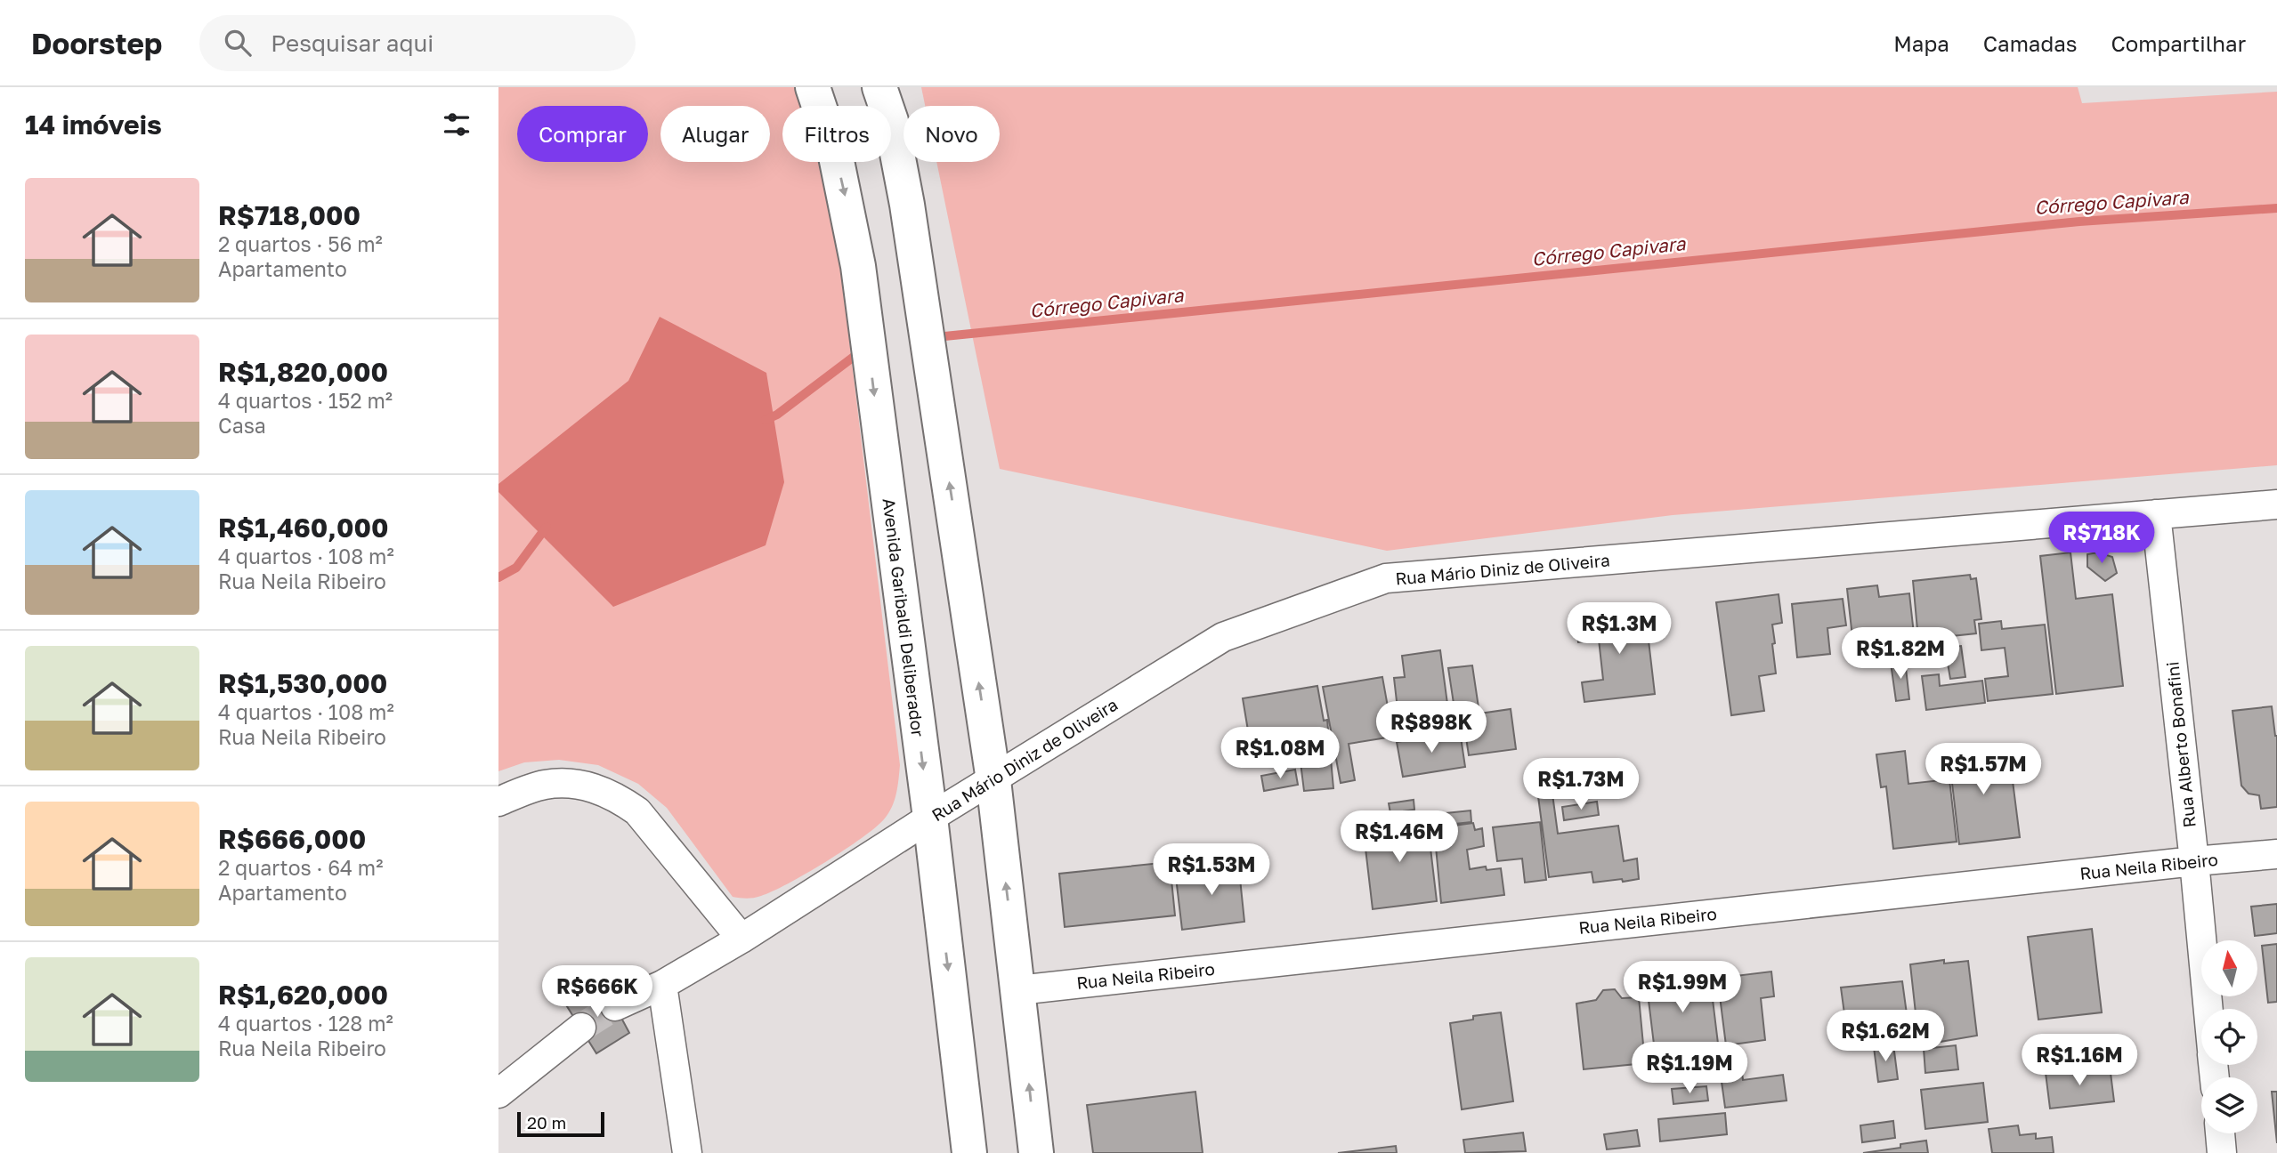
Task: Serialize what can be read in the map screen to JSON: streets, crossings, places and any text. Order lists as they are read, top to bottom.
{
  "streets": {
    "street": [
      "Rua Mário Diniz de Oliveira",
      "Avenida Garibaldi Deliberador",
      "Rua Alberto Bonafini",
      "Rua Neila Ribeiro"
    ]
  },
  "crossings": [
    ["Rua Mário Diniz de Oliveira", "Avenida Garibaldi Deliberador"],
    ["Rua Mário Diniz de Oliveira", "Rua Alberto Bonafini"],
    ["Rua Alberto Bonafini", "Rua Neila Ribeiro"]
  ],
  "water": ["Córrego Capivara"],
  "scale_bar": "20 m",
  "north": "top",
  "page": {
    "header": "Doorstep",
    "search": "Pesquisar aqui",
    "nav": ["Mapa", "Camadas", "Compartilhar"],
    "heading": "14 imóveis",
    "chip": [
      "Comprar",
      "Alugar",
      "Filtros",
      "Novo"
    ],
    "list": [
      {
        "name": "R$718,000",
        "note": "2 quartos · 56 m² · Apartamento"
      },
      {
        "name": "R$1,820,000",
        "note": "4 quartos · 152 m² · Casa"
      },
      {
        "name": "R$1,460,000",
        "note": "4 quartos · 108 m² · Rua Neila Ribeiro"
      },
      {
        "name": "R$1,530,000",
        "note": "4 quartos · 108 m² · Rua Neila Ribeiro"
      },
      {
        "name": "R$666,000",
        "note": "2 quartos · 64 m² · Apartamento"
      },
      {
        "name": "R$1,620,000",
        "note": "4 quartos · 128 m² · Rua Neila Ribeiro"
      }
    ],
    "price": [
      "R$718K",
      "R$1.3M",
      "R$1.82M",
      "R$898K",
      "R$1.08M",
      "R$1.57M",
      "R$1.73M",
      "R$1.46M",
      "R$1.53M",
      "R$1.99M",
      "R$666K",
      "R$1.62M",
      "R$1.16M",
      "R$1.19M"
    ],
    "scale": "20 m"
  }
}
